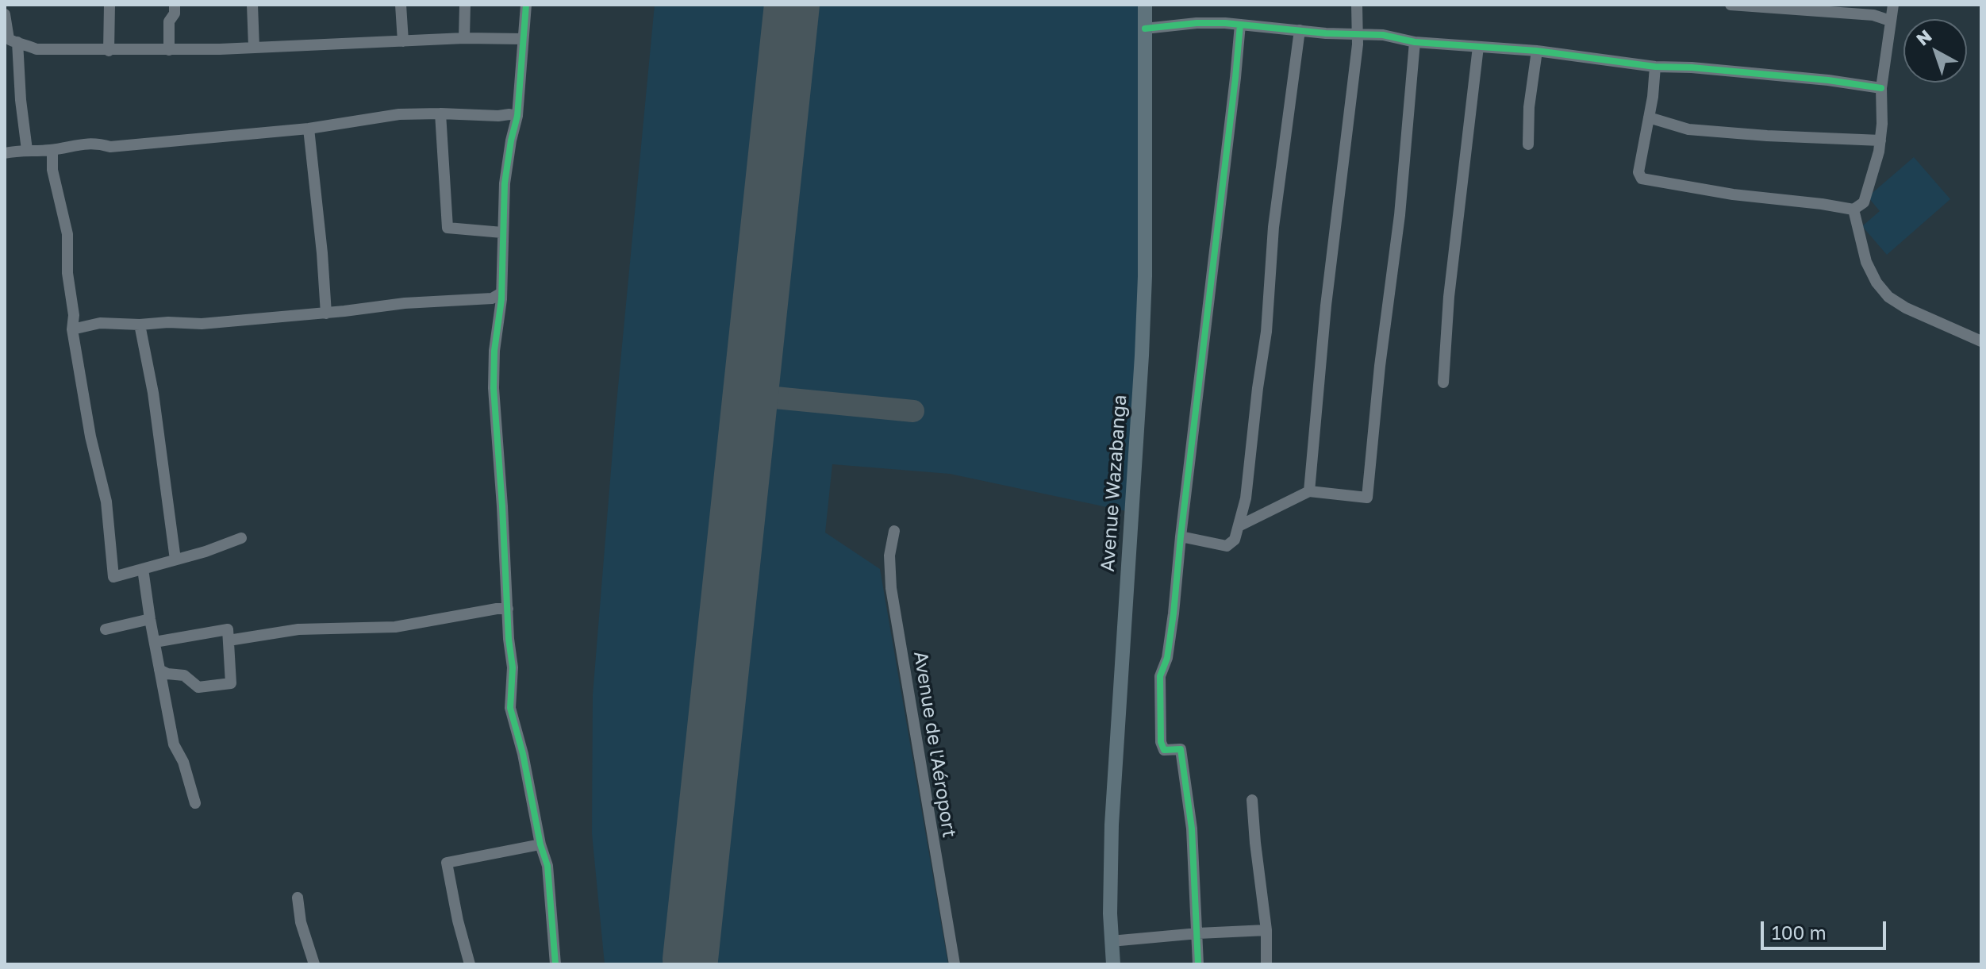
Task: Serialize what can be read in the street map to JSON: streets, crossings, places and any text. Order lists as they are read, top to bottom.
{
  "streets": {
    "main road": ["Avenue Wazabanga"],
    "street": ["Avenue de l'Aéroport"]
  },
  "scale_bar": "100 m",
  "north": "top left"
}
